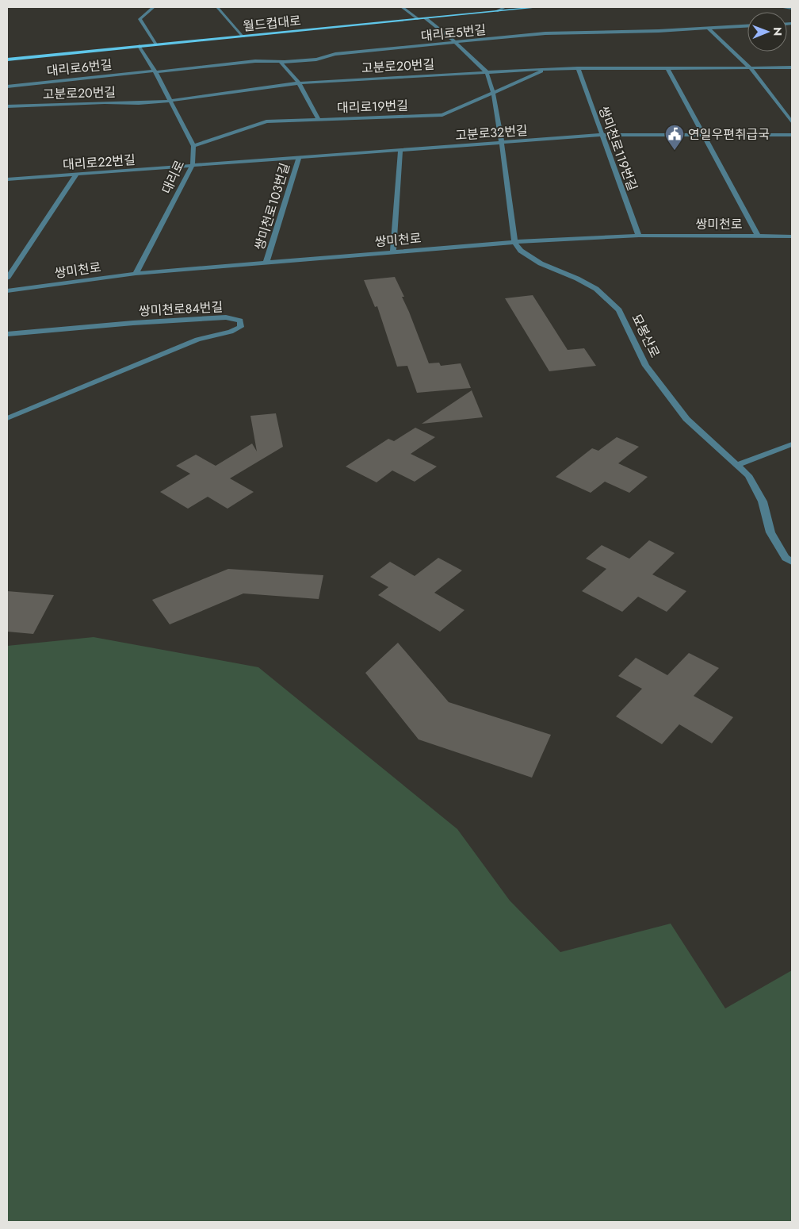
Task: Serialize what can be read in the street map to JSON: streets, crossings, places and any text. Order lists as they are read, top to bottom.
{
  "streets": {
    "main road": ["월드컵대로"],
    "street": [
      "대리로5번길",
      "고분로20번길",
      "대리로6번길",
      "대리로19번길",
      "고분로32번길",
      "쌍미천로119번길",
      "대리로22번길",
      "대리로",
      "쌍미천로103번길",
      "쌍미천로",
      "쌍미천로84번길",
      "묘봉산로"
    ]
  },
  "crossings": [
    ["월드컵대로", "대리로"],
    ["대리로5번길", "대리로6번길"],
    ["대리로5번길", "대리로"],
    ["고분로20번길", "대리로19번길"],
    ["고분로20번길", "쌍미천로119번길"],
    ["고분로20번길", "대리로"],
    ["대리로6번길", "대리로"],
    ["대리로19번길", "대리로"],
    ["고분로32번길", "쌍미천로119번길"],
    ["고분로32번길", "대리로22번길"],
    ["고분로32번길", "대리로"],
    ["고분로32번길", "쌍미천로103번길"],
    ["쌍미천로119번길", "쌍미천로"],
    ["대리로22번길", "대리로"],
    ["대리로", "쌍미천로"],
    ["쌍미천로103번길", "쌍미천로"],
    ["쌍미천로", "묘봉산로"]
  ],
  "places": {
    "public building": ["연일우편취급국"]
  },
  "north": "right"
}
